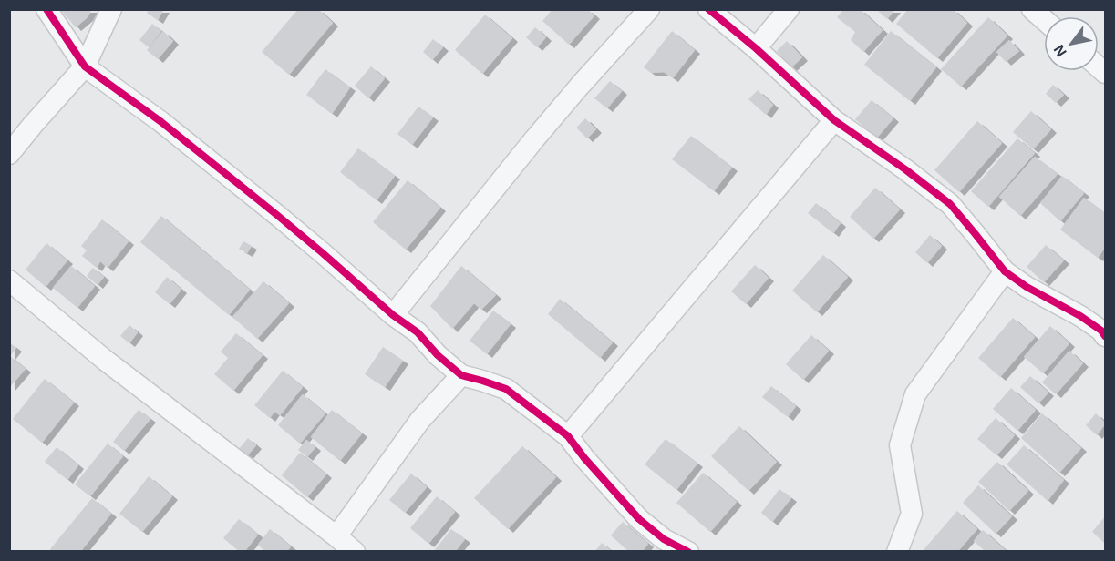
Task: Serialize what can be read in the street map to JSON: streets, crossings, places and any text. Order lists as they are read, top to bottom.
{
  "north": "bottom left"
}
